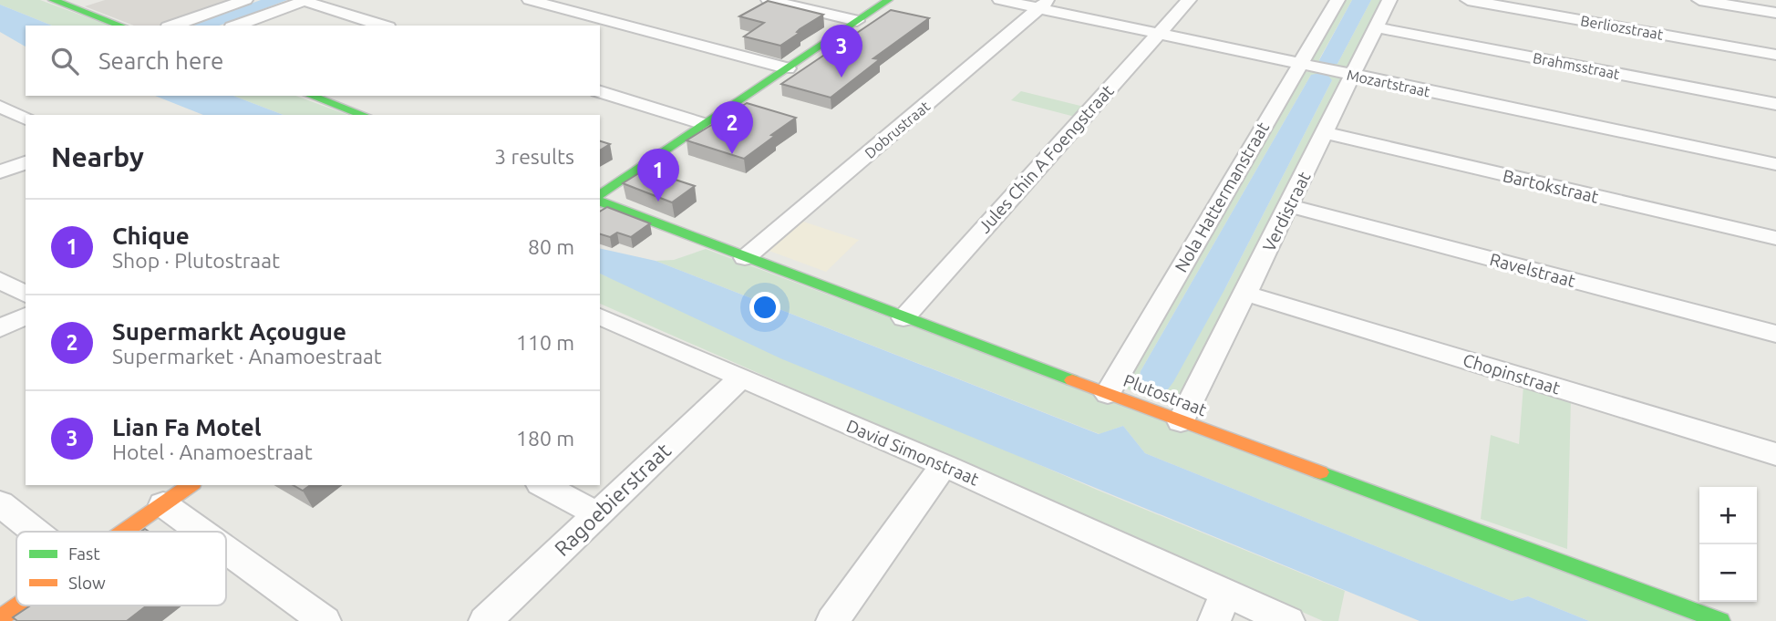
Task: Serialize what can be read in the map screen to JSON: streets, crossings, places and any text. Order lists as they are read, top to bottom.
{
  "streets": {
    "street": [
      "Berliozstraat",
      "Brahmsstraat",
      "Mozartstraat",
      "Dobrustraat",
      "Jules Chin A Foengstraat",
      "Bartokstraat",
      "Nola Hattermanstraat",
      "Verdistraat",
      "Ravelstraat",
      "Chopinstraat",
      "Plutostraat",
      "David Simonstraat",
      "Ragoebierstraat"
    ]
  },
  "crossings": [
    ["Brahmsstraat", "Verdistraat"],
    ["Mozartstraat", "Dobrustraat"],
    ["Mozartstraat", "Jules Chin A Foengstraat"],
    ["Mozartstraat", "Nola Hattermanstraat"],
    ["Mozartstraat", "Verdistraat"],
    ["Dobrustraat", "Plutostraat"],
    ["Jules Chin A Foengstraat", "Plutostraat"],
    ["Bartokstraat", "Verdistraat"],
    ["Nola Hattermanstraat", "Plutostraat"],
    ["Verdistraat", "Ravelstraat"],
    ["Verdistraat", "Chopinstraat"],
    ["Verdistraat", "Plutostraat"],
    ["David Simonstraat", "Ragoebierstraat"]
  ],
  "legend": ["Fast", "Slow"],
  "page": {
    "pins": ["3", "2", "1"],
    "search": "Search here",
    "heading": ["Nearby", "3 results"],
    "list": [
      {
        "mark": "1",
        "name": "Chique",
        "note": "Shop · Plutostraat",
        "value": "80 m"
      },
      {
        "mark": "2",
        "name": "Supermarkt Açougue",
        "note": "Supermarket · Anamoestraat",
        "value": "110 m"
      },
      {
        "mark": "3",
        "name": "Lian Fa Motel",
        "note": "Hotel · Anamoestraat",
        "value": "180 m"
      }
    ],
    "map_buttons": ["+", "−"]
  }
}
